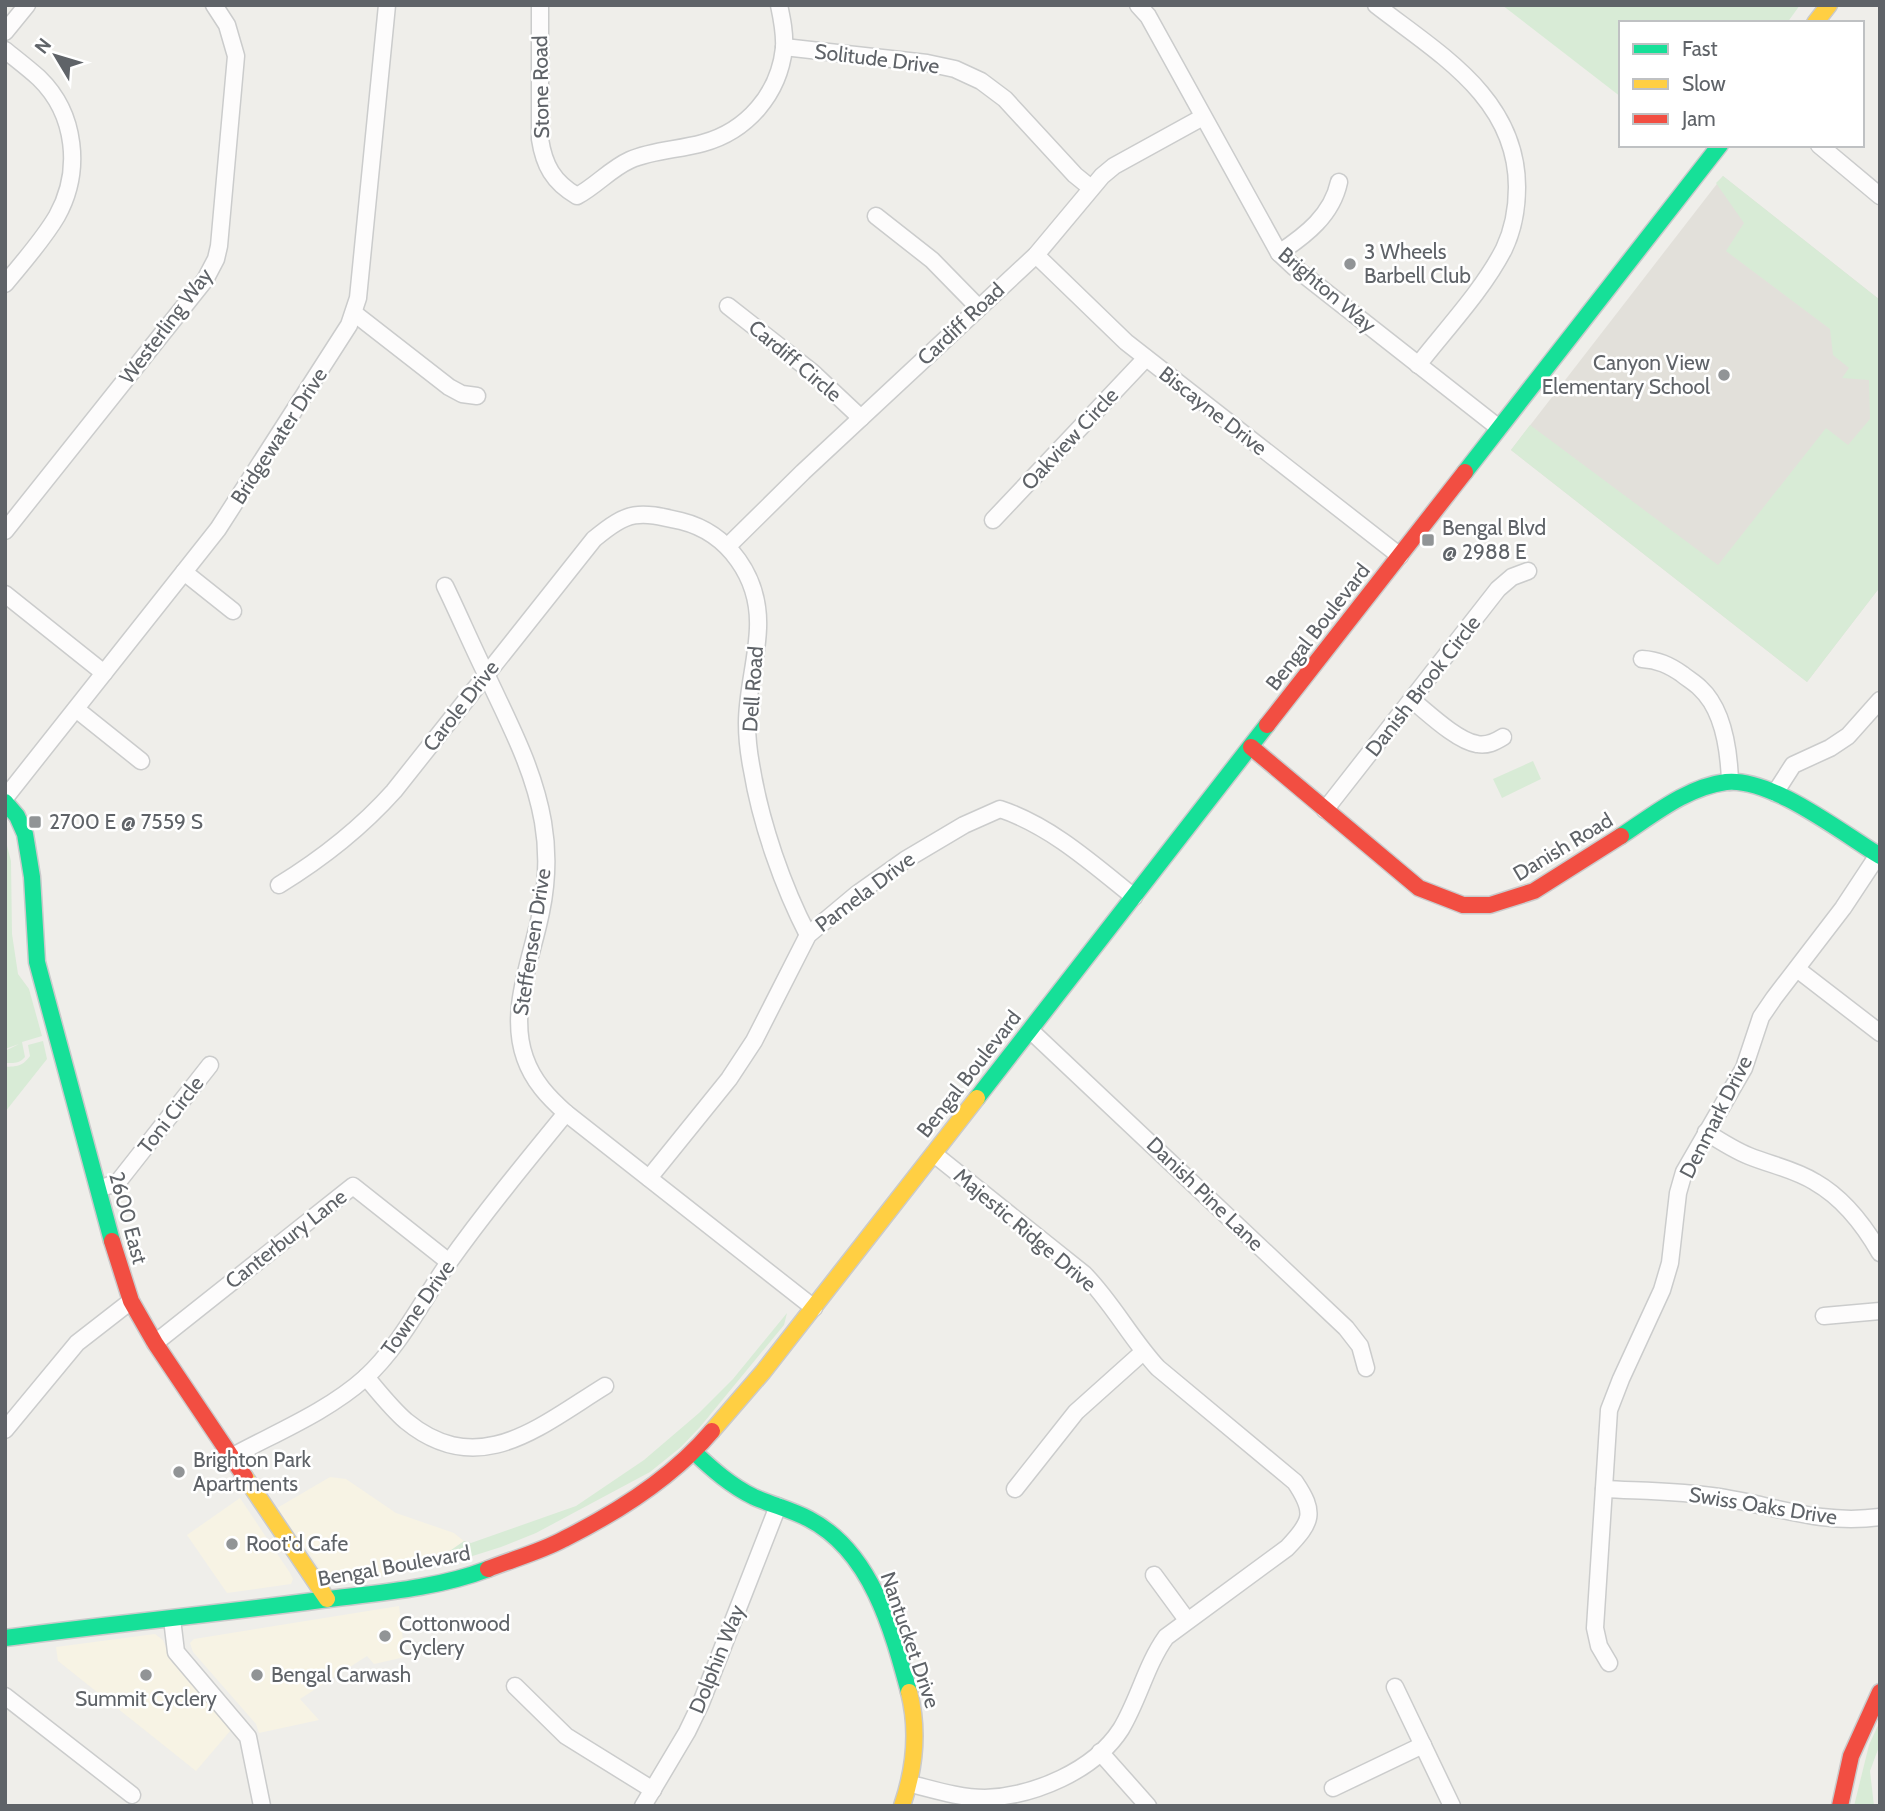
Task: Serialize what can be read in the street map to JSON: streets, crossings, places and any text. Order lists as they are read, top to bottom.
{
  "streets": {
    "main road": [
      "Bengal Boulevard",
      "Danish Road",
      "2600 East",
      "Nantucket Drive"
    ],
    "street": [
      "Solitude Drive",
      "Stone Road",
      "Brighton Way",
      "Cardiff Road",
      "Westerling Way",
      "Cardiff Circle",
      "Biscayne Drive",
      "Bridgewater Drive",
      "Oakview Circle",
      "Danish Brook Circle",
      "Dell Road",
      "Carole Drive",
      "Pamela Drive",
      "Steffensen Drive",
      "Toni Circle",
      "Denmark Drive",
      "Danish Pine Lane",
      "Majestic Ridge Drive",
      "Canterbury Lane",
      "Towne Drive",
      "Swiss Oaks Drive",
      "Dolphin Way"
    ]
  },
  "crossings": [
    ["Solitude Drive", "Stone Road"],
    ["Solitude Drive", "Cardiff Road"],
    ["Brighton Way", "Cardiff Road"],
    ["Brighton Way", "Bengal Boulevard"],
    ["Cardiff Road", "Cardiff Circle"],
    ["Cardiff Road", "Biscayne Drive"],
    ["Cardiff Road", "Dell Road"],
    ["Biscayne Drive", "Oakview Circle"],
    ["Biscayne Drive", "Bengal Boulevard"],
    ["Bridgewater Drive", "2600 East"],
    ["Bengal Boulevard", "Danish Road"],
    ["Bengal Boulevard", "Pamela Drive"],
    ["Bengal Boulevard", "Steffensen Drive"],
    ["Bengal Boulevard", "Danish Pine Lane"],
    ["Bengal Boulevard", "2600 East"],
    ["Bengal Boulevard", "Majestic Ridge Drive"],
    ["Bengal Boulevard", "Nantucket Drive"],
    ["Danish Brook Circle", "Danish Road"],
    ["Dell Road", "Carole Drive"],
    ["Dell Road", "Pamela Drive"],
    ["Carole Drive", "Steffensen Drive"],
    ["Danish Road", "Denmark Drive"],
    ["Pamela Drive", "Steffensen Drive"],
    ["Steffensen Drive", "Towne Drive"],
    ["Toni Circle", "2600 East"],
    ["Denmark Drive", "Swiss Oaks Drive"],
    ["2600 East", "Canterbury Lane"],
    ["2600 East", "Towne Drive"],
    ["Canterbury Lane", "Towne Drive"],
    ["Nantucket Drive", "Dolphin Way"]
  ],
  "places": {
    "other": [
      "3 Wheels Barbell Club",
      "Canyon View Elementary School",
      "Brighton Park Apartments",
      "Root'd Cafe",
      "Cottonwood Cyclery",
      "Summit Cyclery",
      "Bengal Carwash"
    ],
    "transit": ["Bengal Blvd @ 2988 E", "2700 E @ 7559 S"]
  },
  "legend": ["Fast", "Slow", "Jam"],
  "north": "top left"
}
